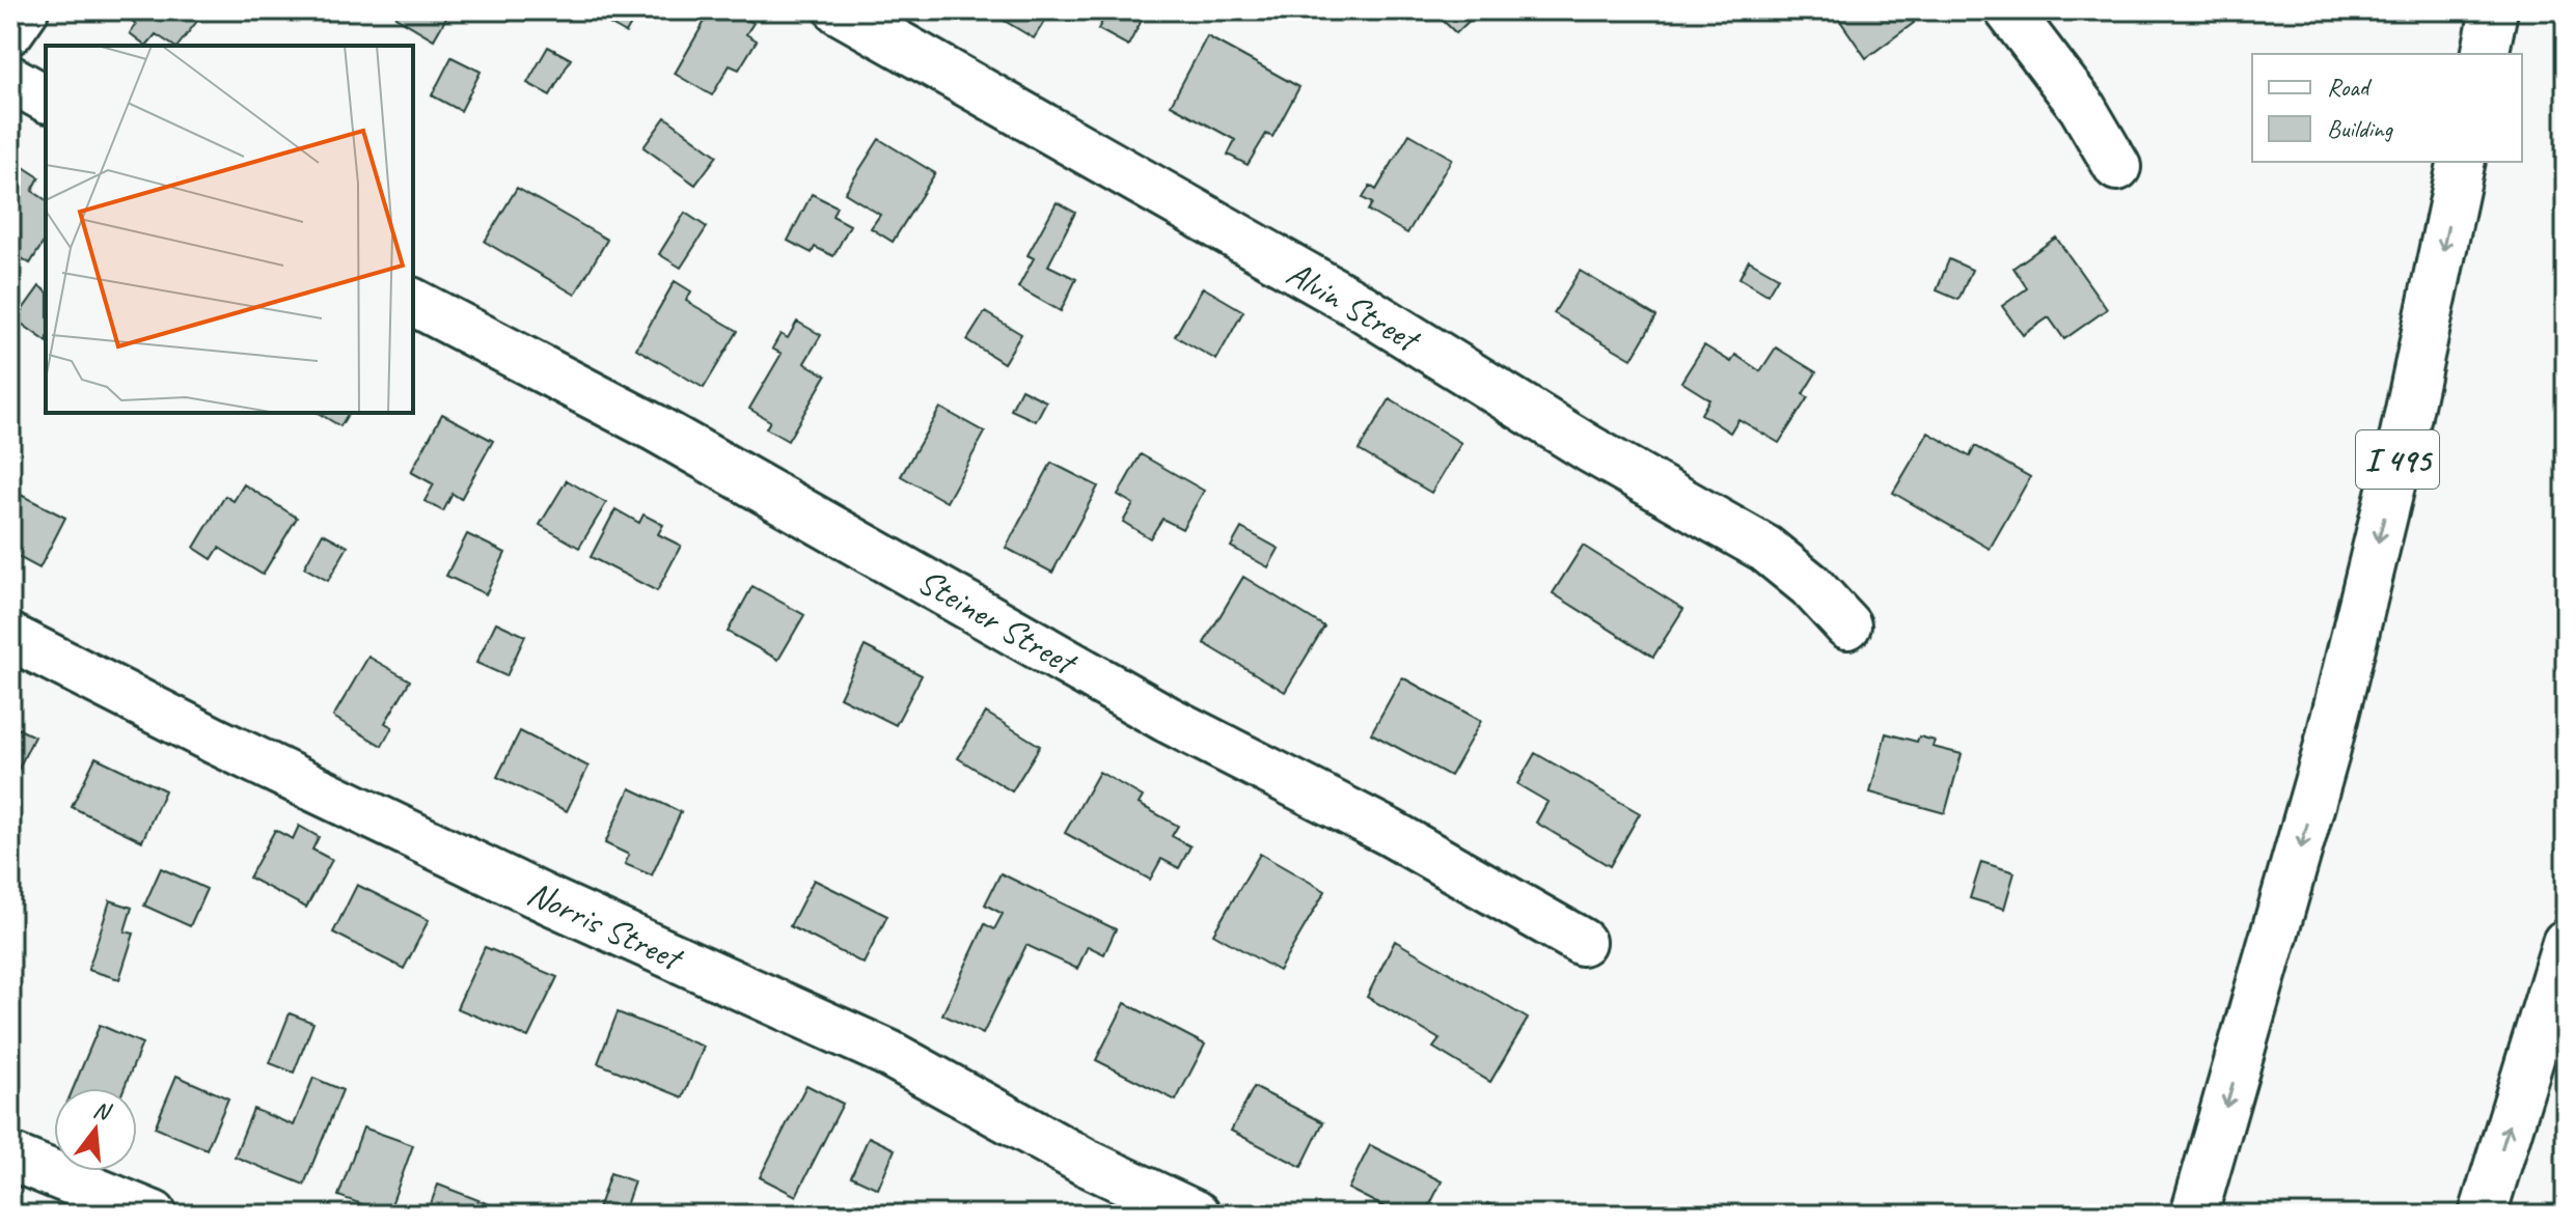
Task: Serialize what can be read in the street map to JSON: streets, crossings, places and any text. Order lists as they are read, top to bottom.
{
  "streets": {
    "main road": [
      "Alvin Street",
      "I 495",
      "Steiner Street",
      "Norris Street"
    ]
  },
  "legend": ["Road", "Building"],
  "north": "top"
}
